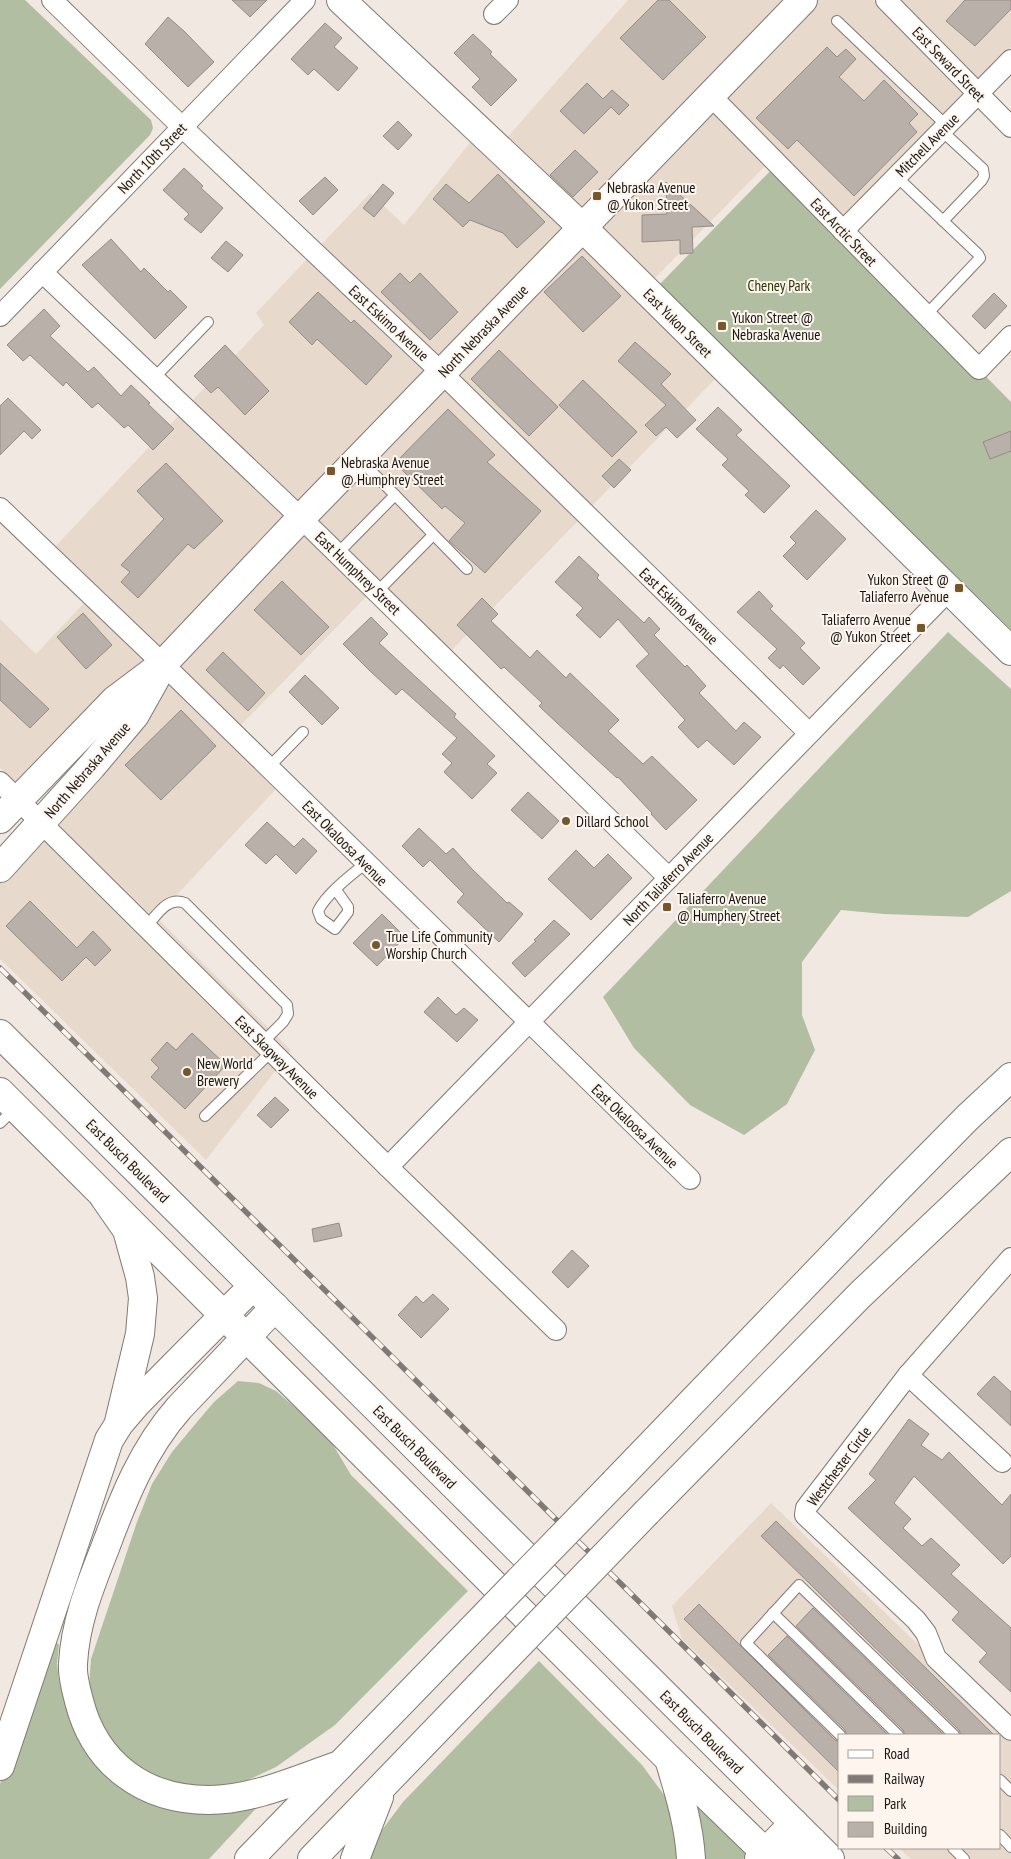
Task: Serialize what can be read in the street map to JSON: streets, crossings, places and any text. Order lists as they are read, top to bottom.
{
  "streets": {
    "main road": ["East Yukon Street", "North Nebraska Avenue", "East Busch Boulevard"],
    "street": [
      "East Seward Street",
      "Mitchell Avenue",
      "North 10th Street",
      "East Arctic Street",
      "East Eskimo Avenue",
      "East Humphrey Street",
      "East Okaloosa Avenue",
      "North Taliaferro Avenue",
      "East Skagway Avenue",
      "Westchester Circle"
    ]
  },
  "crossings": [
    ["East Seward Street", "Mitchell Avenue"],
    ["Mitchell Avenue", "East Arctic Street"],
    ["North 10th Street", "East Eskimo Avenue"],
    ["North 10th Street", "East Humphrey Street"],
    ["East Arctic Street", "North Nebraska Avenue"],
    ["East Eskimo Avenue", "North Nebraska Avenue"],
    ["East Eskimo Avenue", "North Taliaferro Avenue"],
    ["East Yukon Street", "North Nebraska Avenue"],
    ["East Yukon Street", "North Taliaferro Avenue"],
    ["North Nebraska Avenue", "East Humphrey Street"],
    ["North Nebraska Avenue", "East Okaloosa Avenue"],
    ["North Nebraska Avenue", "East Skagway Avenue"],
    ["East Humphrey Street", "North Taliaferro Avenue"],
    ["East Okaloosa Avenue", "North Taliaferro Avenue"],
    ["North Taliaferro Avenue", "East Skagway Avenue"]
  ],
  "parks": ["Cheney Park"],
  "places": {
    "transit": [
      "Nebraska Avenue @ Yukon Street",
      "Yukon Street @ Nebraska Avenue",
      "Nebraska Avenue @ Humphrey Street",
      "Yukon Street @ Taliaferro Avenue",
      "Taliaferro Avenue @ Yukon Street",
      "Taliaferro Avenue @ Humphery Street"
    ],
    "other": ["Dillard School", "True Life Community Worship Church", "New World Brewery"]
  },
  "legend": [
    "Road",
    "Railway",
    "Park",
    "Building"
  ]
}
